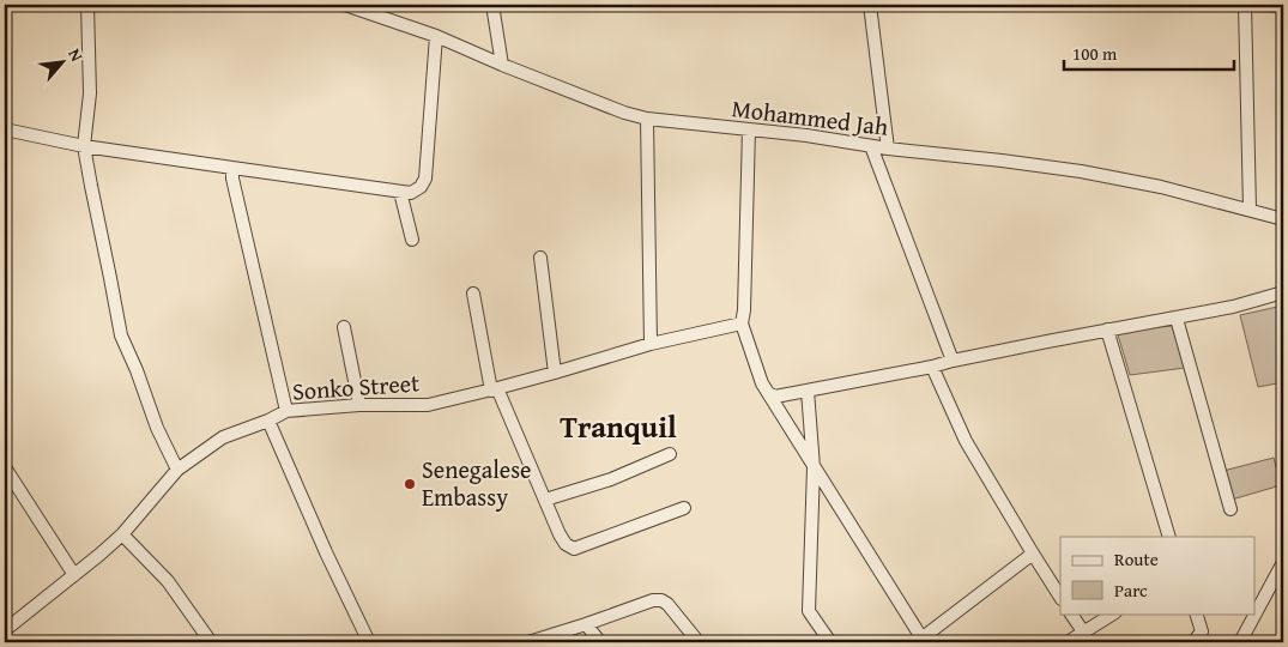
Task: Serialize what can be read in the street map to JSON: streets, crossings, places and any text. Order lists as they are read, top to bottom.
{
  "streets": {
    "street": ["Mohammed Jah", "Sonko Street"]
  },
  "districts": ["Tranquil"],
  "places": ["Senegalese Embassy"],
  "legend": ["Route", "Parc"],
  "scale_bar": "100 m",
  "north": "top right"
}
